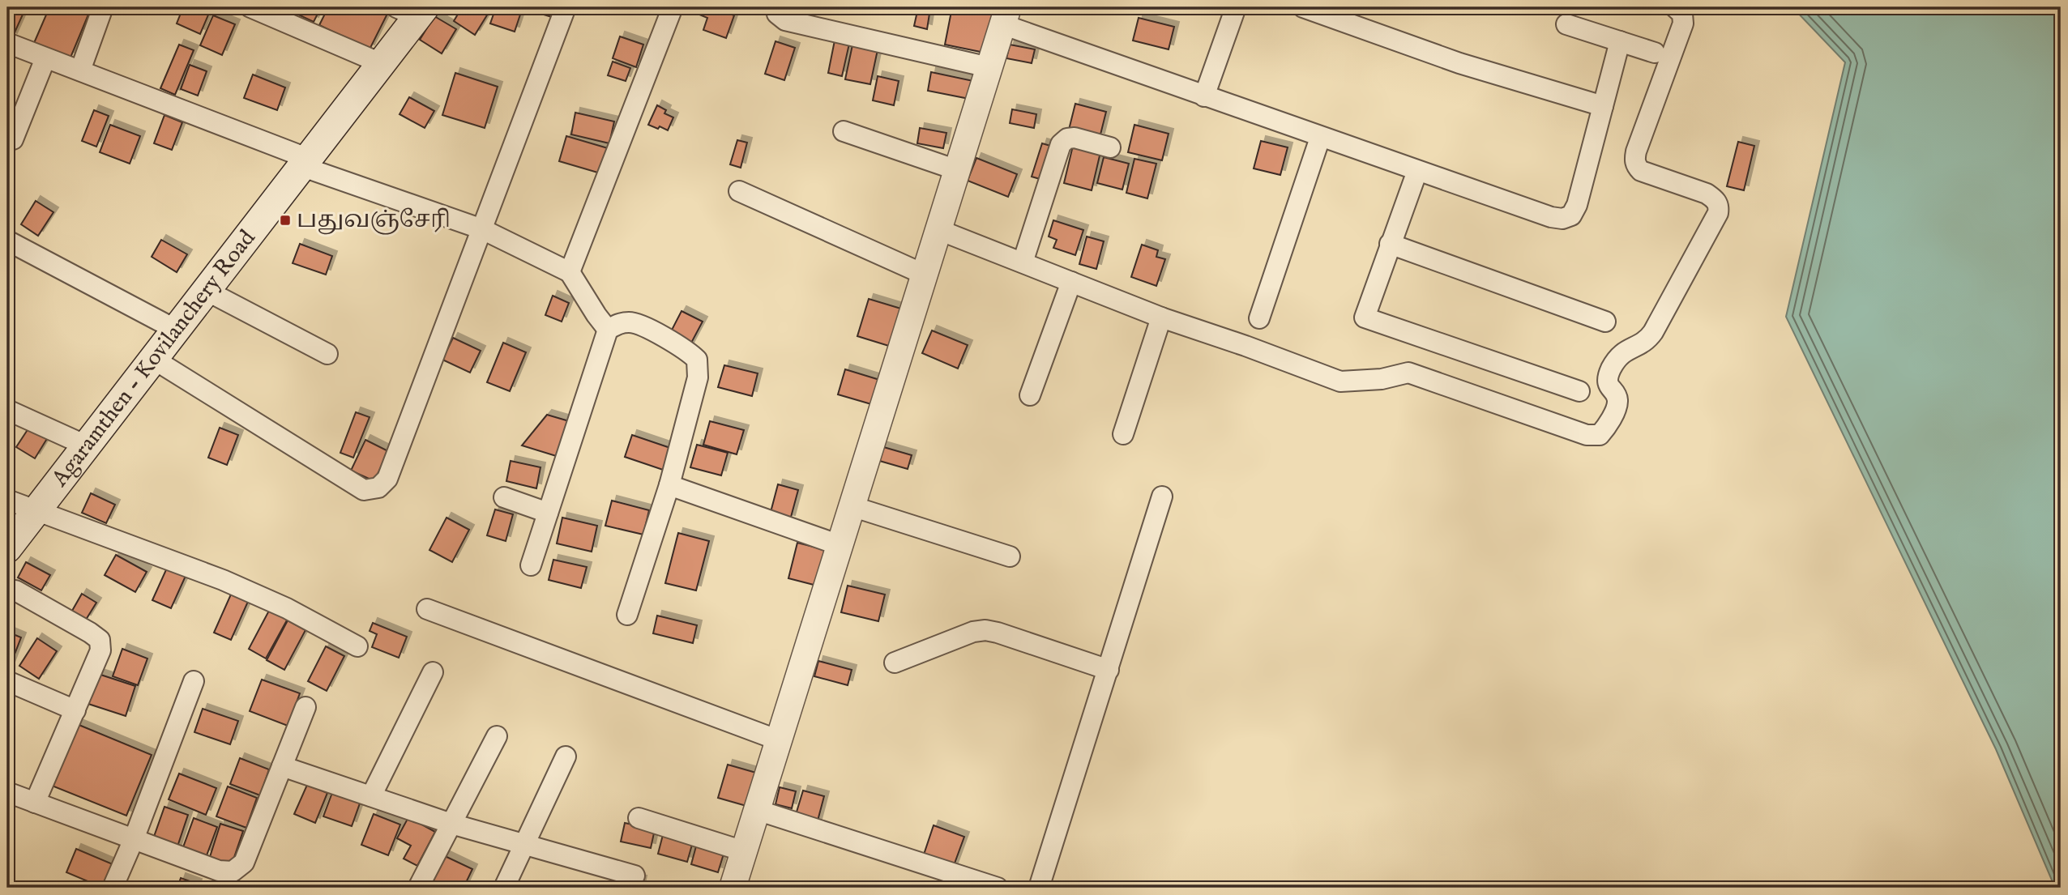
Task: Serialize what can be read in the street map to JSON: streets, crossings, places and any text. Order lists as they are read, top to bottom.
{
  "streets": {
    "main road": ["Agaramthen - Kovilanchery Road"]
  },
  "places": {
    "transit": ["பதுவஞ்சேரி"]
  }
}
